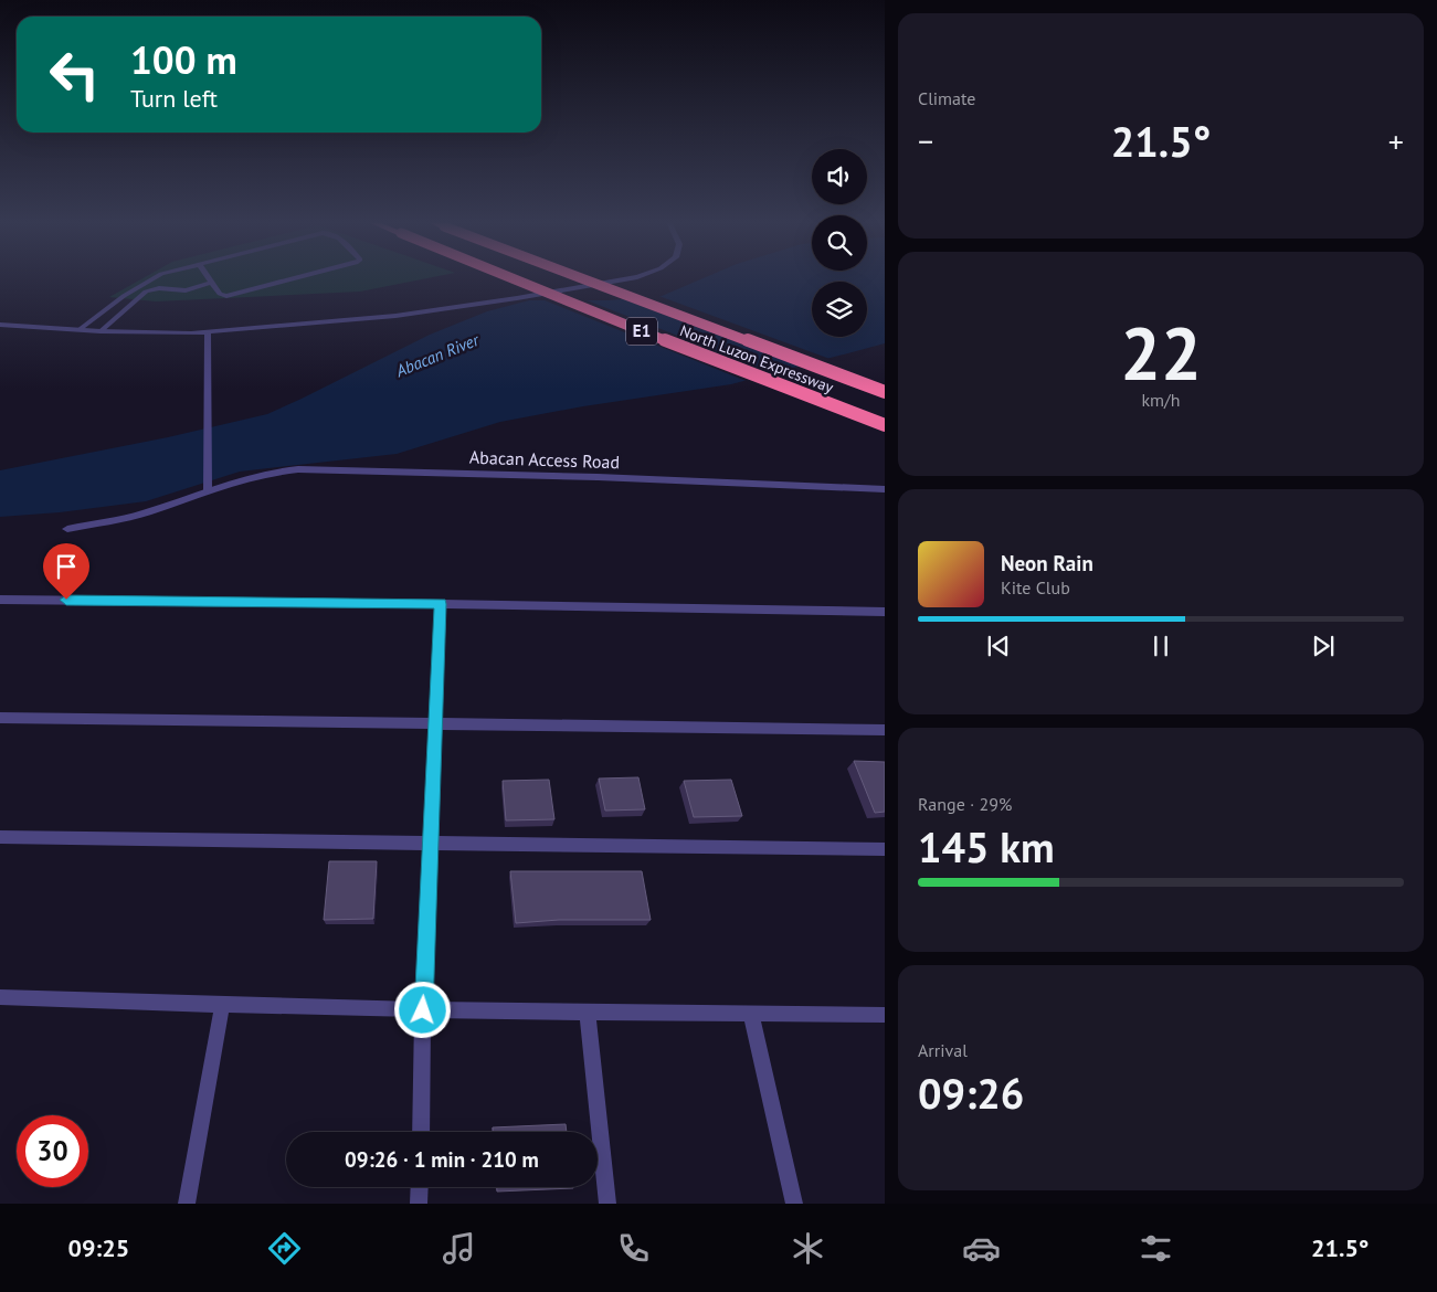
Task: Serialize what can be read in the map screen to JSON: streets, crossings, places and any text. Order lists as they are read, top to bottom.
{
  "streets": {
    "highway": ["E1", "North Luzon Expressway"],
    "street": ["Abacan Access Road"]
  },
  "water": ["Abacan River"],
  "page": {
    "tile": [
      "Climate",
      ["22", "km/h"],
      ["Range · 29%", "145 km"],
      ["Arrival", "09:26"]
    ],
    "turn": ["100 m", "Turn left"],
    "heat": ["−", "21.5°", "+"],
    "song": ["Neon Rain", "Kite Club"],
    "limit": "30",
    "trip": "09:26 · 1 min · 210 m",
    "tabs": ["09:25", "21.5°"]
  }
}
